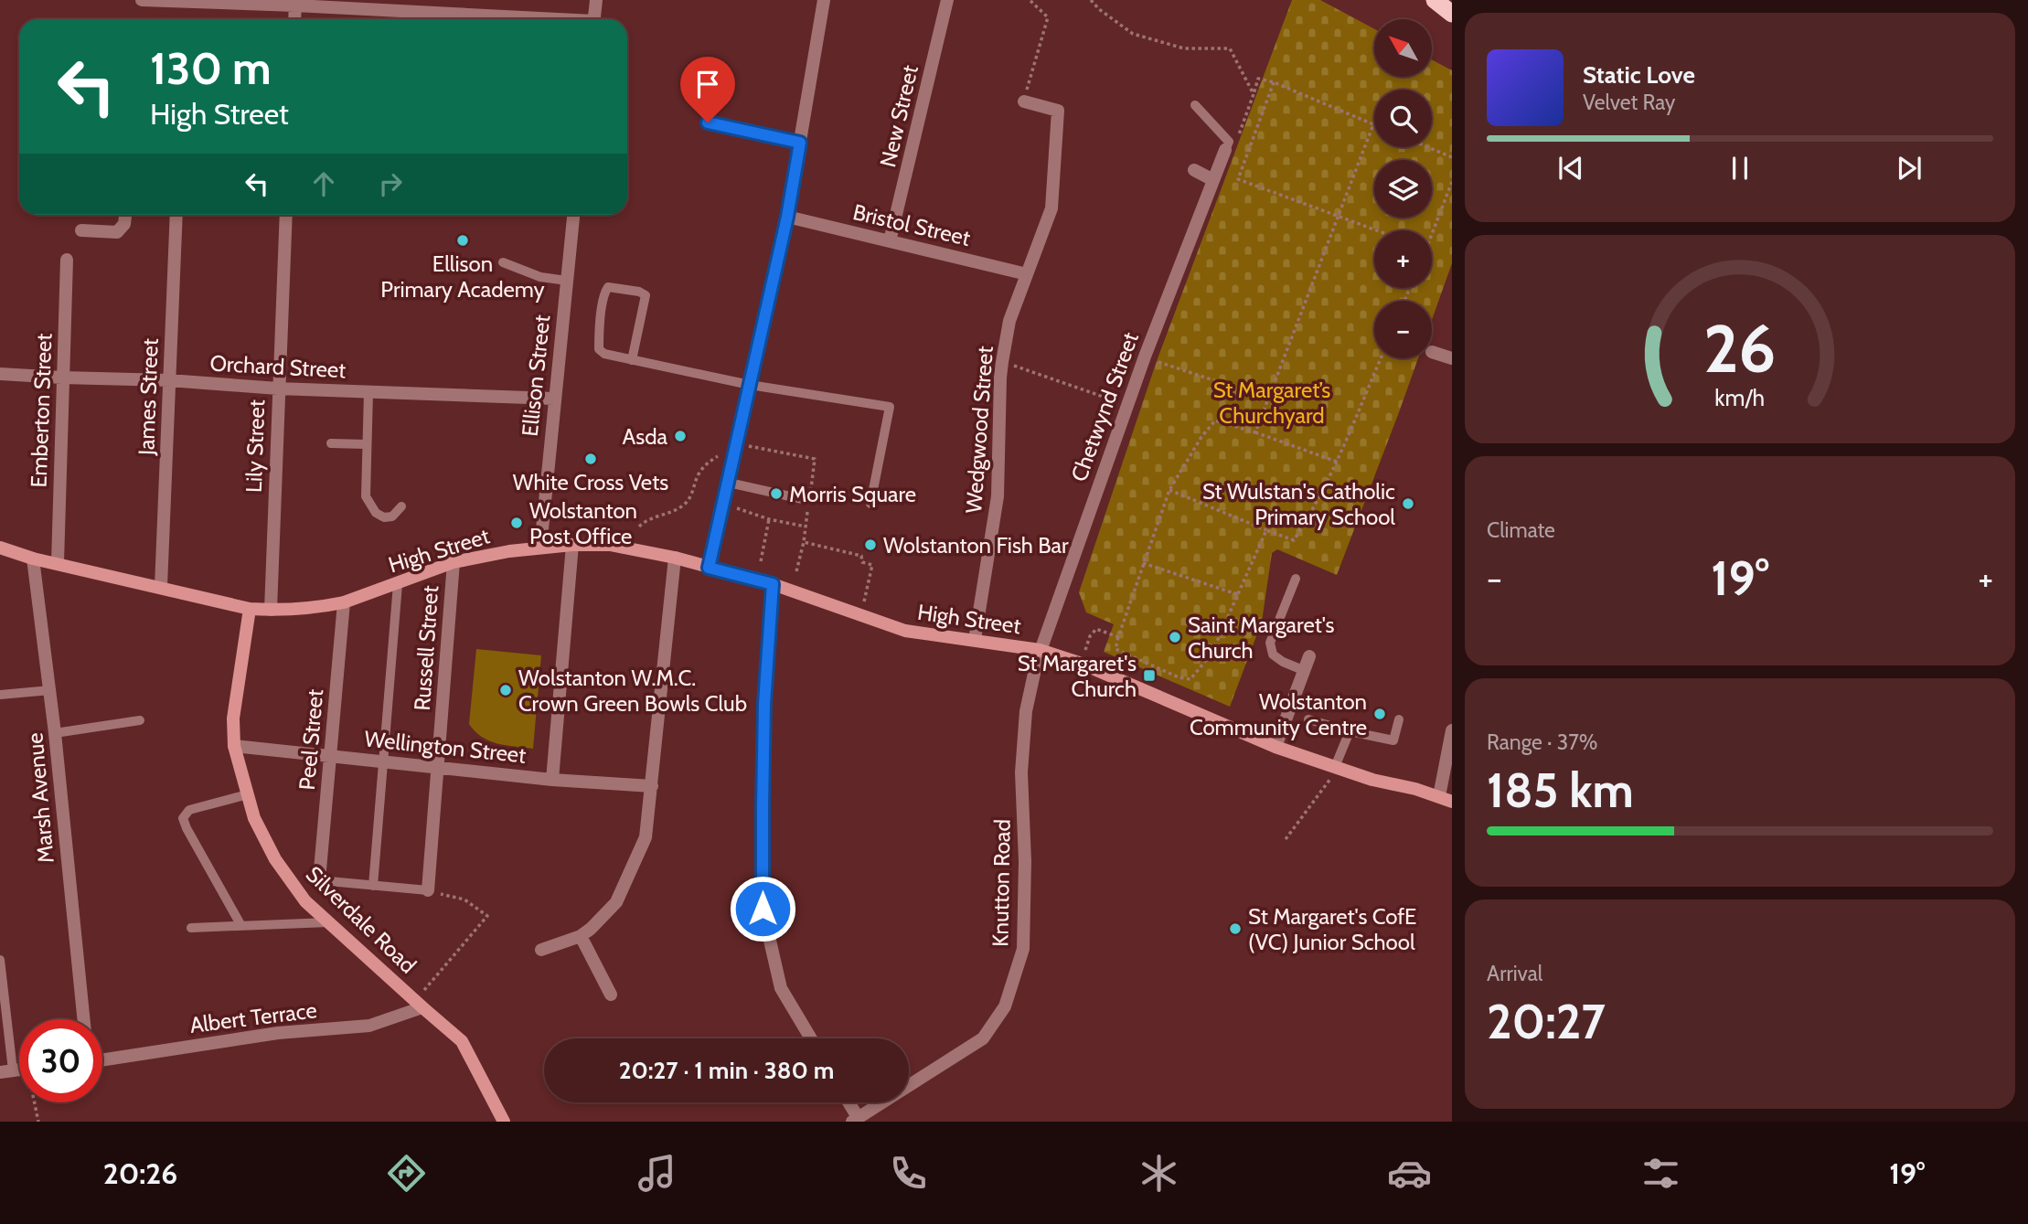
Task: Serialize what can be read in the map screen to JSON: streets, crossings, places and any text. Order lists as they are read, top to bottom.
{
  "streets": {
    "main road": ["High Street", "Silverdale Road"],
    "street": [
      "New Street",
      "Bristol Street",
      "Orchard Street",
      "Ellison Street",
      "James Street",
      "Chetwynd Street",
      "Emberton Street",
      "Wedgwood Street",
      "Lily Street",
      "Russell Street",
      "Peel Street",
      "Wellington Street",
      "Marsh Avenue",
      "Knutton Road",
      "Albert Terrace"
    ]
  },
  "crossings": [
    ["New Street", "Bristol Street"],
    ["Bristol Street", "Wedgwood Street"],
    ["Orchard Street", "Ellison Street"],
    ["Orchard Street", "James Street"],
    ["Orchard Street", "Emberton Street"],
    ["Orchard Street", "Lily Street"],
    ["Ellison Street", "High Street"],
    ["James Street", "High Street"],
    ["Chetwynd Street", "High Street"],
    ["Chetwynd Street", "Knutton Road"],
    ["Emberton Street", "High Street"],
    ["Wedgwood Street", "High Street"],
    ["Lily Street", "High Street"],
    ["High Street", "Russell Street"],
    ["High Street", "Peel Street"],
    ["High Street", "Marsh Avenue"],
    ["High Street", "Knutton Road"],
    ["High Street", "Silverdale Road"],
    ["Russell Street", "Wellington Street"],
    ["Peel Street", "Wellington Street"],
    ["Wellington Street", "Silverdale Road"],
    ["Silverdale Road", "Albert Terrace"]
  ],
  "parks": ["St Margaret’s Churchyard"],
  "places": {
    "other": [
      "Ellison Primary Academy",
      "Asda",
      "White Cross Vets",
      "Morris Square",
      "St Wulstan's Catholic Primary School",
      "Wolstanton Post Office",
      "Wolstanton Fish Bar",
      "Saint Margaret's Church",
      "Wolstanton W.M.C. Crown Green Bowls Club",
      "Wolstanton Community Centre",
      "St Margaret's CofE (VC) Junior School"
    ],
    "transit": ["St Margaret's Church"]
  },
  "north": "top left",
  "page": {
    "map_buttons": ["+", "−"],
    "turn": ["130 m", "High Street"],
    "song": ["Static Love", "Velvet Ray"],
    "tile": [
      "Climate",
      ["Range · 37%", "185 km"],
      ["Arrival", "20:27"]
    ],
    "heat": ["−", "19°", "+"],
    "limit": "30",
    "trip": "20:27 · 1 min · 380 m",
    "tabs": ["20:26", "19°"],
    "gauge": ["26", "km/h"]
  }
}
